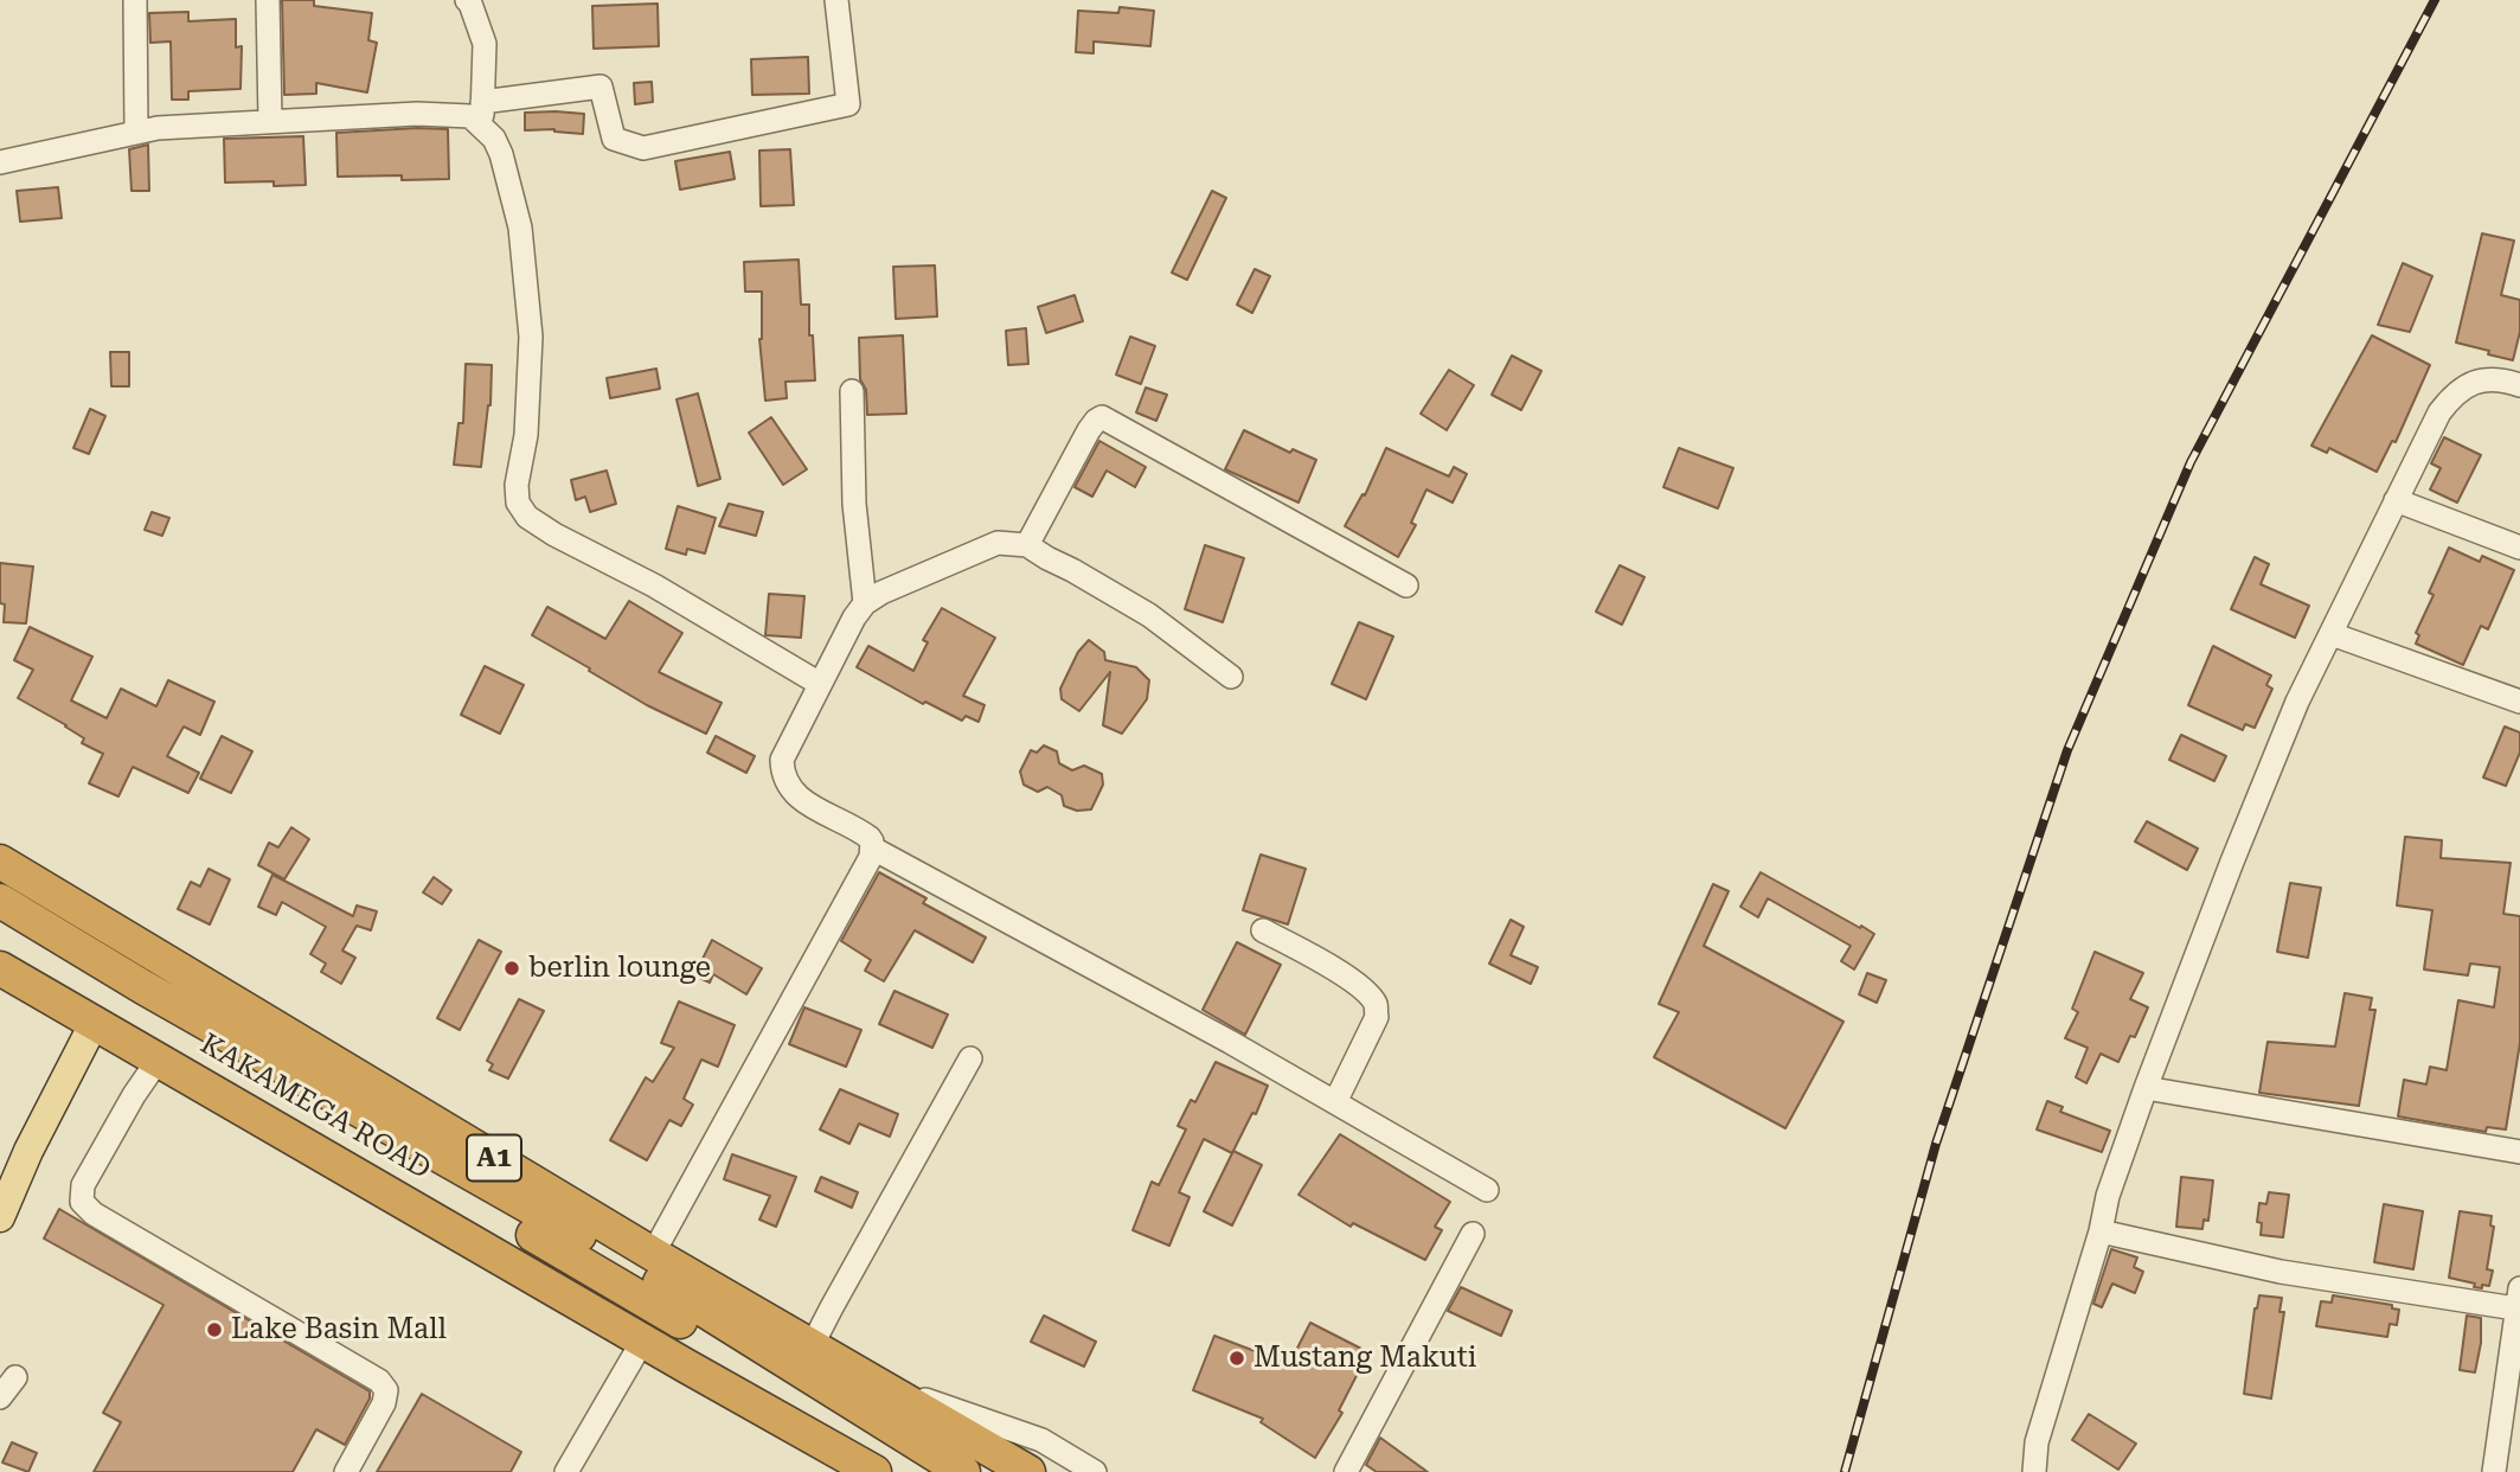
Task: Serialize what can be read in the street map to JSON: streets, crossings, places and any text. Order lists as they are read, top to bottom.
{
  "streets": {
    "highway": ["KAKAMEGA ROAD", "A1"]
  },
  "places": ["berlin lounge", "Lake Basin Mall", "Mustang Makuti"]
}
